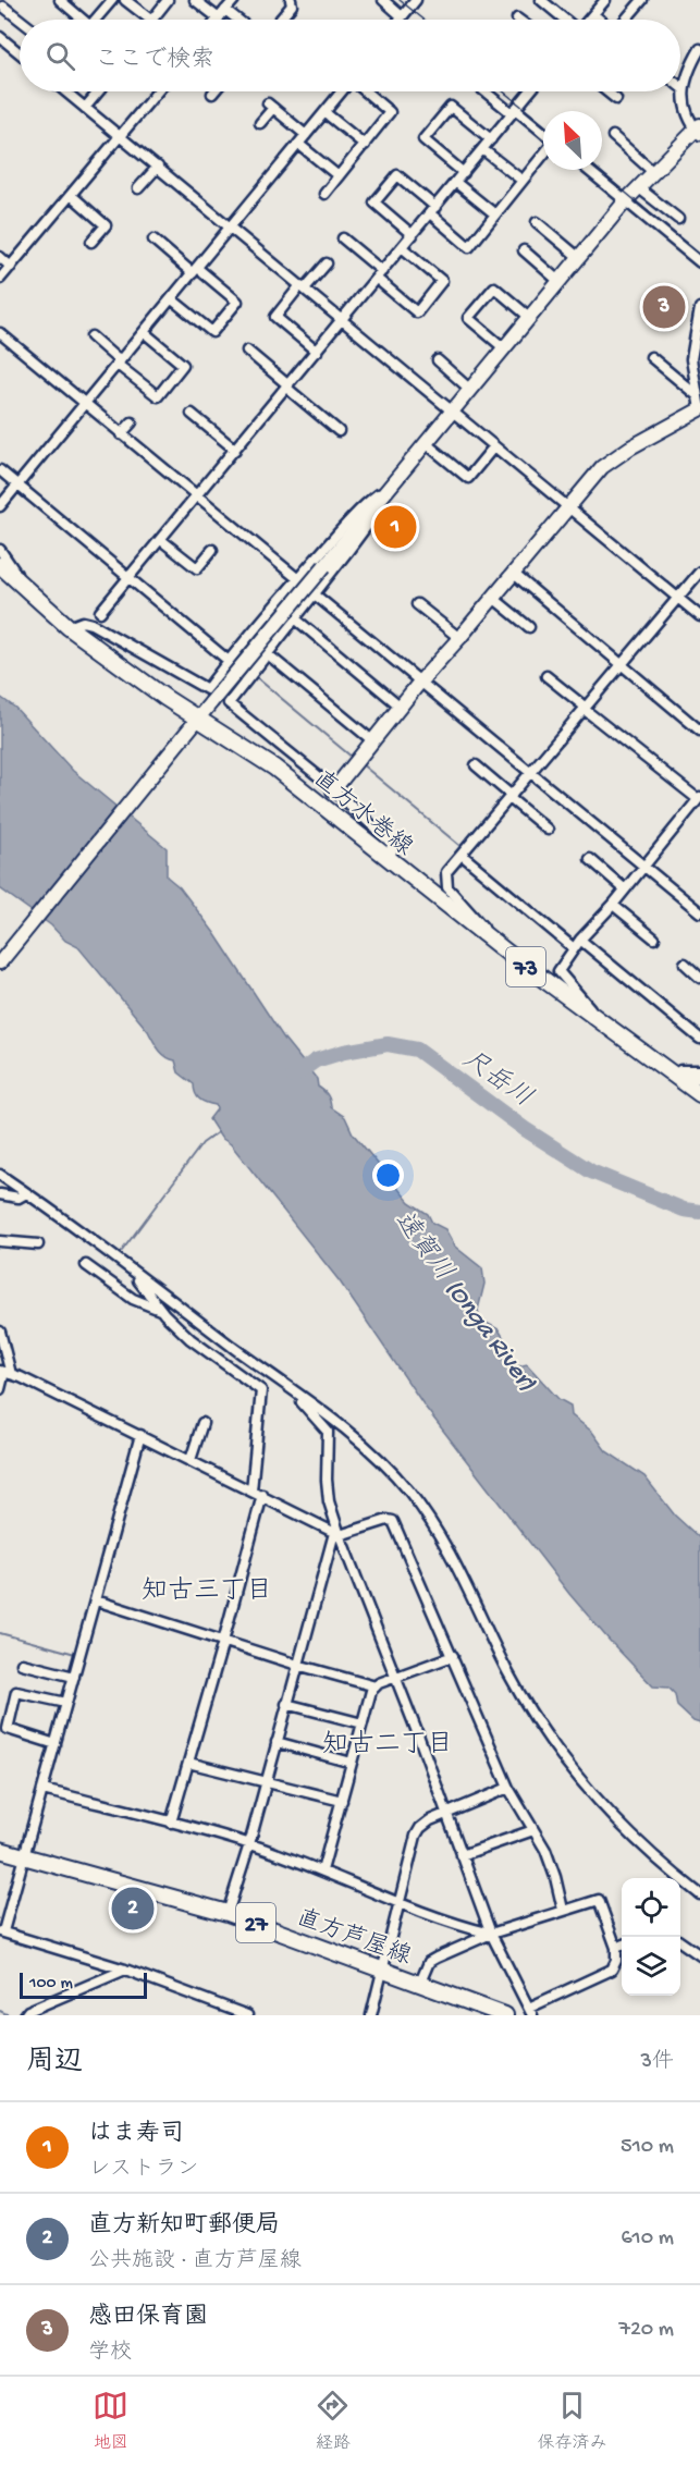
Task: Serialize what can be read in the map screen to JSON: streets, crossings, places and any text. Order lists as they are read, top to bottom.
{
  "streets": {
    "main road": [
      "直方水巻線",
      "73",
      "27",
      "直方芦屋線"
    ]
  },
  "districts": ["知古三丁目", "知古二丁目"],
  "water": ["尺岳川", "遠賀川 (Onga River)"],
  "scale_bar": "100 m",
  "north": "top left",
  "page": {
    "search": "ここで検索",
    "pins": ["3", "1", "2"],
    "scale": "100 m",
    "heading": ["周辺", "3件"],
    "list": [
      {
        "mark": "1",
        "name": "はま寿司",
        "note": "レストラン",
        "value": "510 m"
      },
      {
        "mark": "2",
        "name": "直方新知町郵便局",
        "note": "公共施設 · 直方芦屋線",
        "value": "610 m"
      },
      {
        "mark": "3",
        "name": "感田保育園",
        "note": "学校",
        "value": "720 m"
      }
    ],
    "nav": ["地図", "経路", "保存済み"]
  }
}
